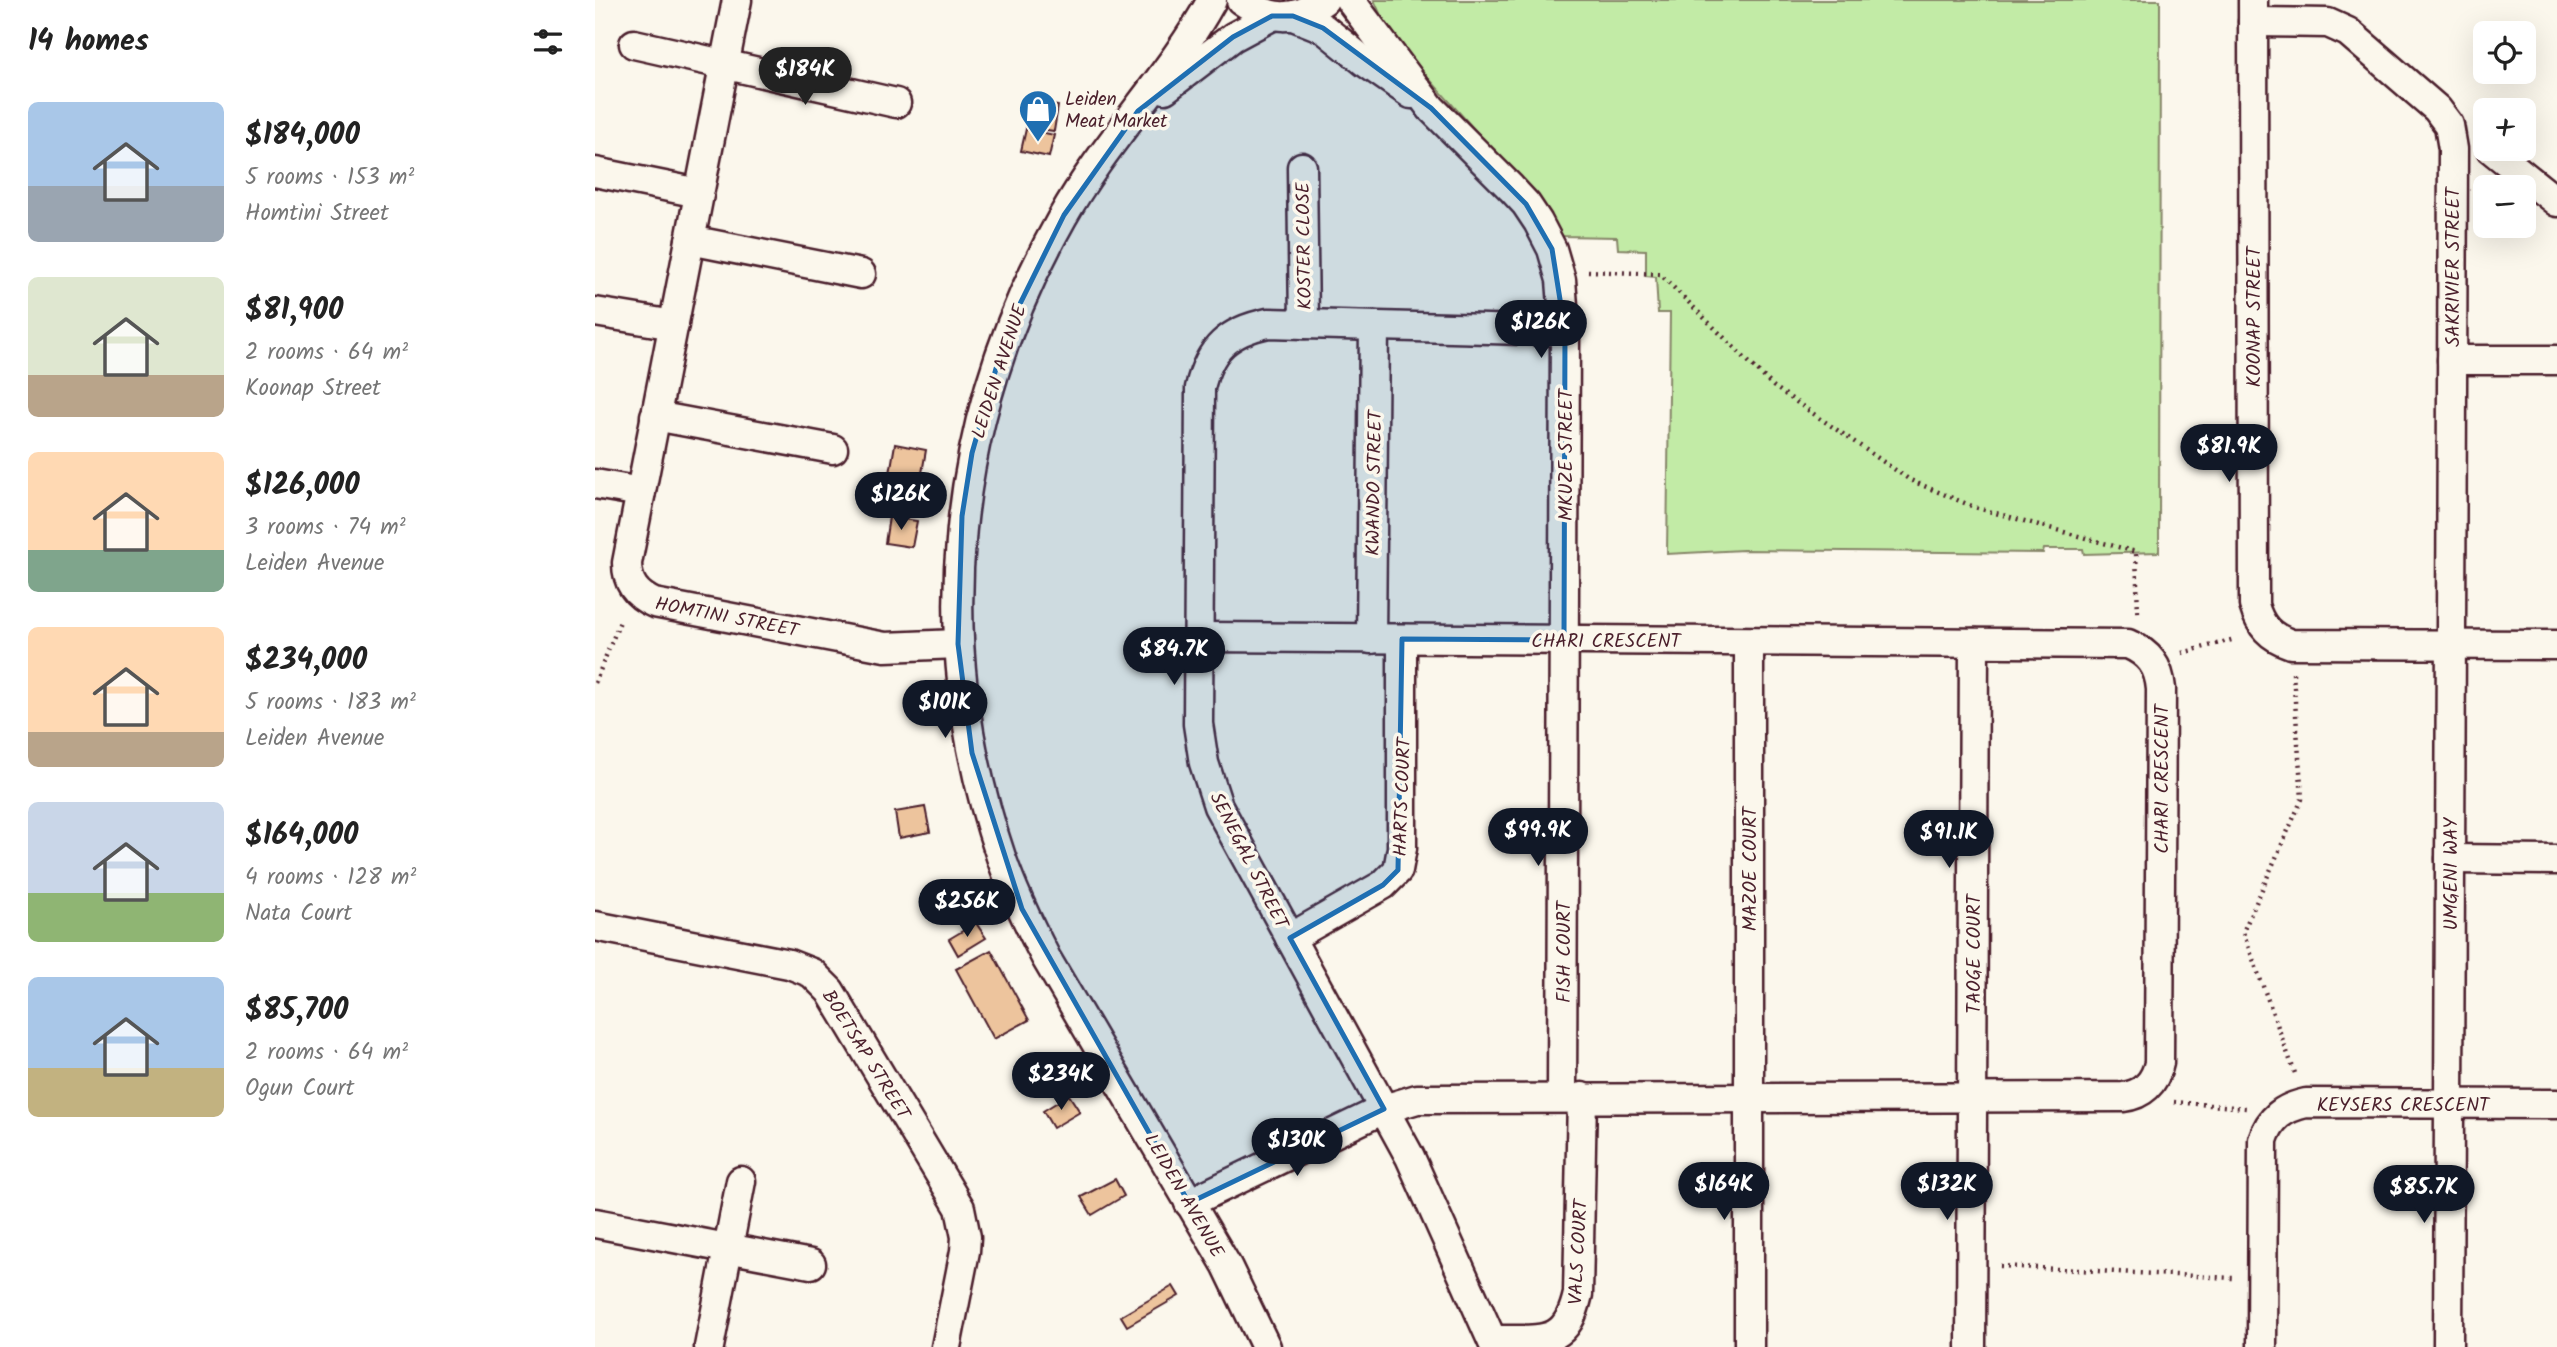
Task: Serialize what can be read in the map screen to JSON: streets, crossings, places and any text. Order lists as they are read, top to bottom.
{
  "streets": {
    "street": [
      "KOSTER CLOSE",
      "SAKRIVIER STREET",
      "KOONAP STREET",
      "LEIDEN AVENUE",
      "MKUZE STREET",
      "KWANDO STREET",
      "HOMTINI STREET",
      "CHARI CRESCENT",
      "HARTS COURT",
      "SENEGAL STREET",
      "MAZOE COURT",
      "UMGENI WAY",
      "FISH COURT",
      "TAOGE COURT",
      "BOETSAP STREET",
      "KEYSERS CRESCENT",
      "VALS COURT"
    ]
  },
  "crossings": [
    ["KOSTER CLOSE", "SENEGAL STREET"],
    ["SAKRIVIER STREET", "UMGENI WAY"],
    ["LEIDEN AVENUE", "MKUZE STREET"],
    ["LEIDEN AVENUE", "HOMTINI STREET"],
    ["MKUZE STREET", "CHARI CRESCENT"],
    ["MKUZE STREET", "SENEGAL STREET"],
    ["MKUZE STREET", "FISH COURT"],
    ["KWANDO STREET", "CHARI CRESCENT"],
    ["KWANDO STREET", "SENEGAL STREET"],
    ["CHARI CRESCENT", "HARTS COURT"],
    ["CHARI CRESCENT", "SENEGAL STREET"],
    ["CHARI CRESCENT", "MAZOE COURT"],
    ["CHARI CRESCENT", "FISH COURT"],
    ["CHARI CRESCENT", "TAOGE COURT"],
    ["HARTS COURT", "SENEGAL STREET"],
    ["SENEGAL STREET", "VALS COURT"],
    ["UMGENI WAY", "KEYSERS CRESCENT"],
    ["FISH COURT", "VALS COURT"]
  ],
  "places": {
    "shop": ["Leiden Meat Market"]
  },
  "page": {
    "heading": "14 homes",
    "map_buttons": ["+", "−"],
    "price": [
      "$184K",
      "$126K",
      "$81.9K",
      "$126K",
      "$84.7K",
      "$101K",
      "$99.9K",
      "$91.1K",
      "$256K",
      "$234K",
      "$130K",
      "$164K",
      "$132K",
      "$85.7K"
    ],
    "list": [
      {
        "name": "$184,000",
        "note": "5 rooms · 153 m² · Homtini Street"
      },
      {
        "name": "$81,900",
        "note": "2 rooms · 64 m² · Koonap Street"
      },
      {
        "name": "$126,000",
        "note": "3 rooms · 74 m² · Leiden Avenue"
      },
      {
        "name": "$234,000",
        "note": "5 rooms · 183 m² · Leiden Avenue"
      },
      {
        "name": "$164,000",
        "note": "4 rooms · 128 m² · Nata Court"
      },
      {
        "name": "$85,700",
        "note": "2 rooms · 64 m² · Ogun Court"
      }
    ]
  }
}
